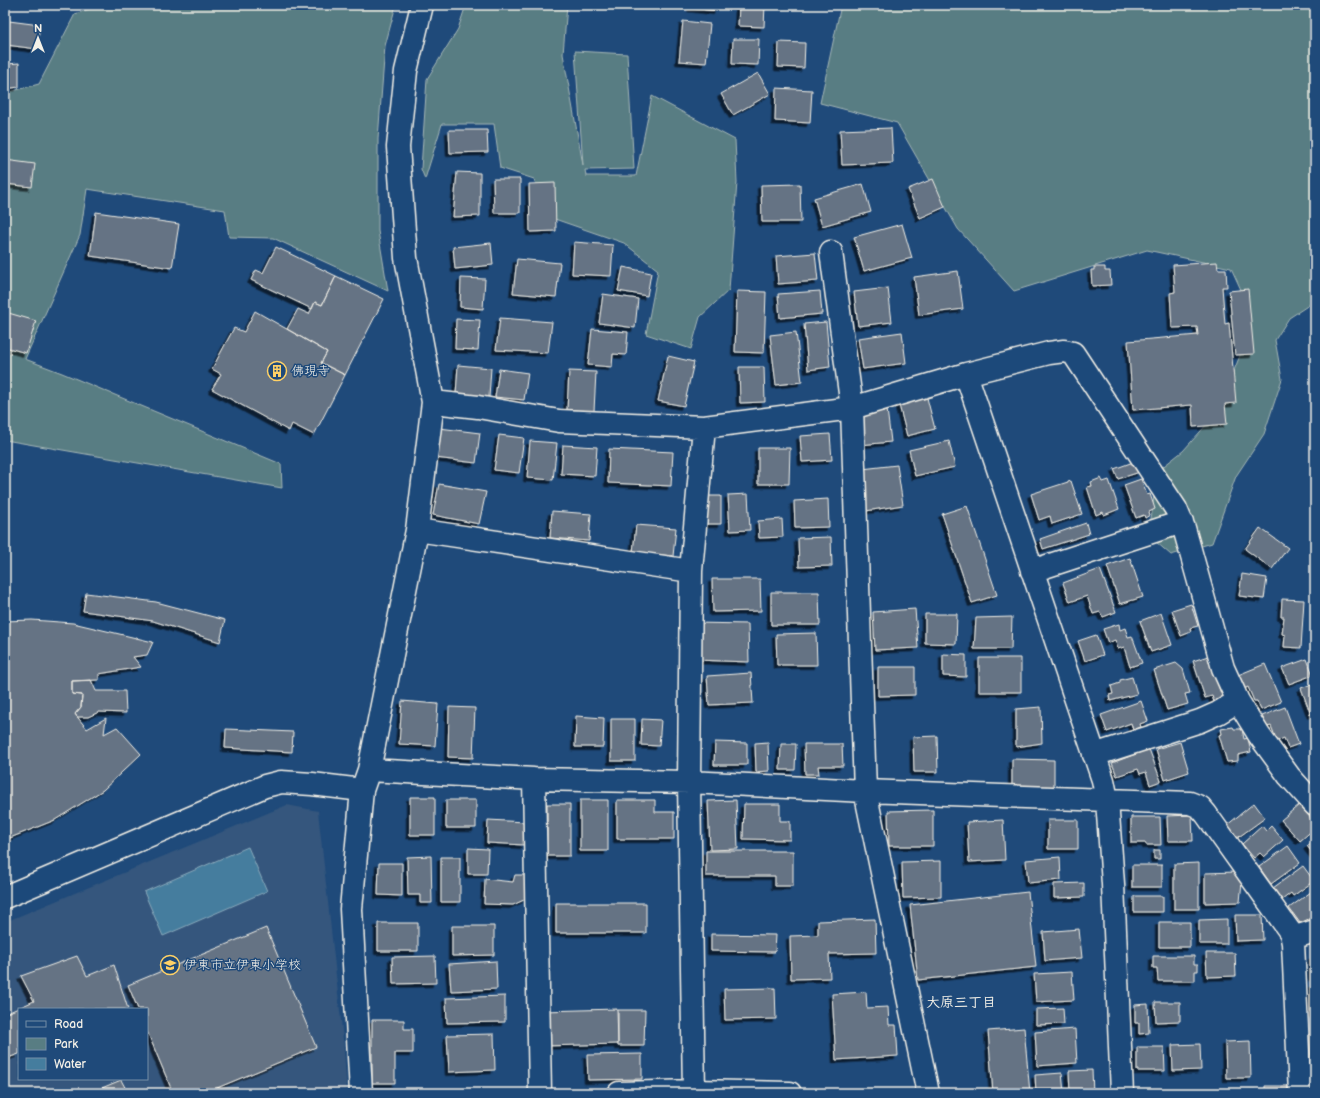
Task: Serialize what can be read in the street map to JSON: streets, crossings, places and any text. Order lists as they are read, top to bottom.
{
  "districts": ["大原三丁目"],
  "places": {
    "building": ["佛現寺"],
    "school or university": ["伊東市立伊東小学校"]
  },
  "legend": ["Road", "Park", "Water"],
  "north": "top"
}
